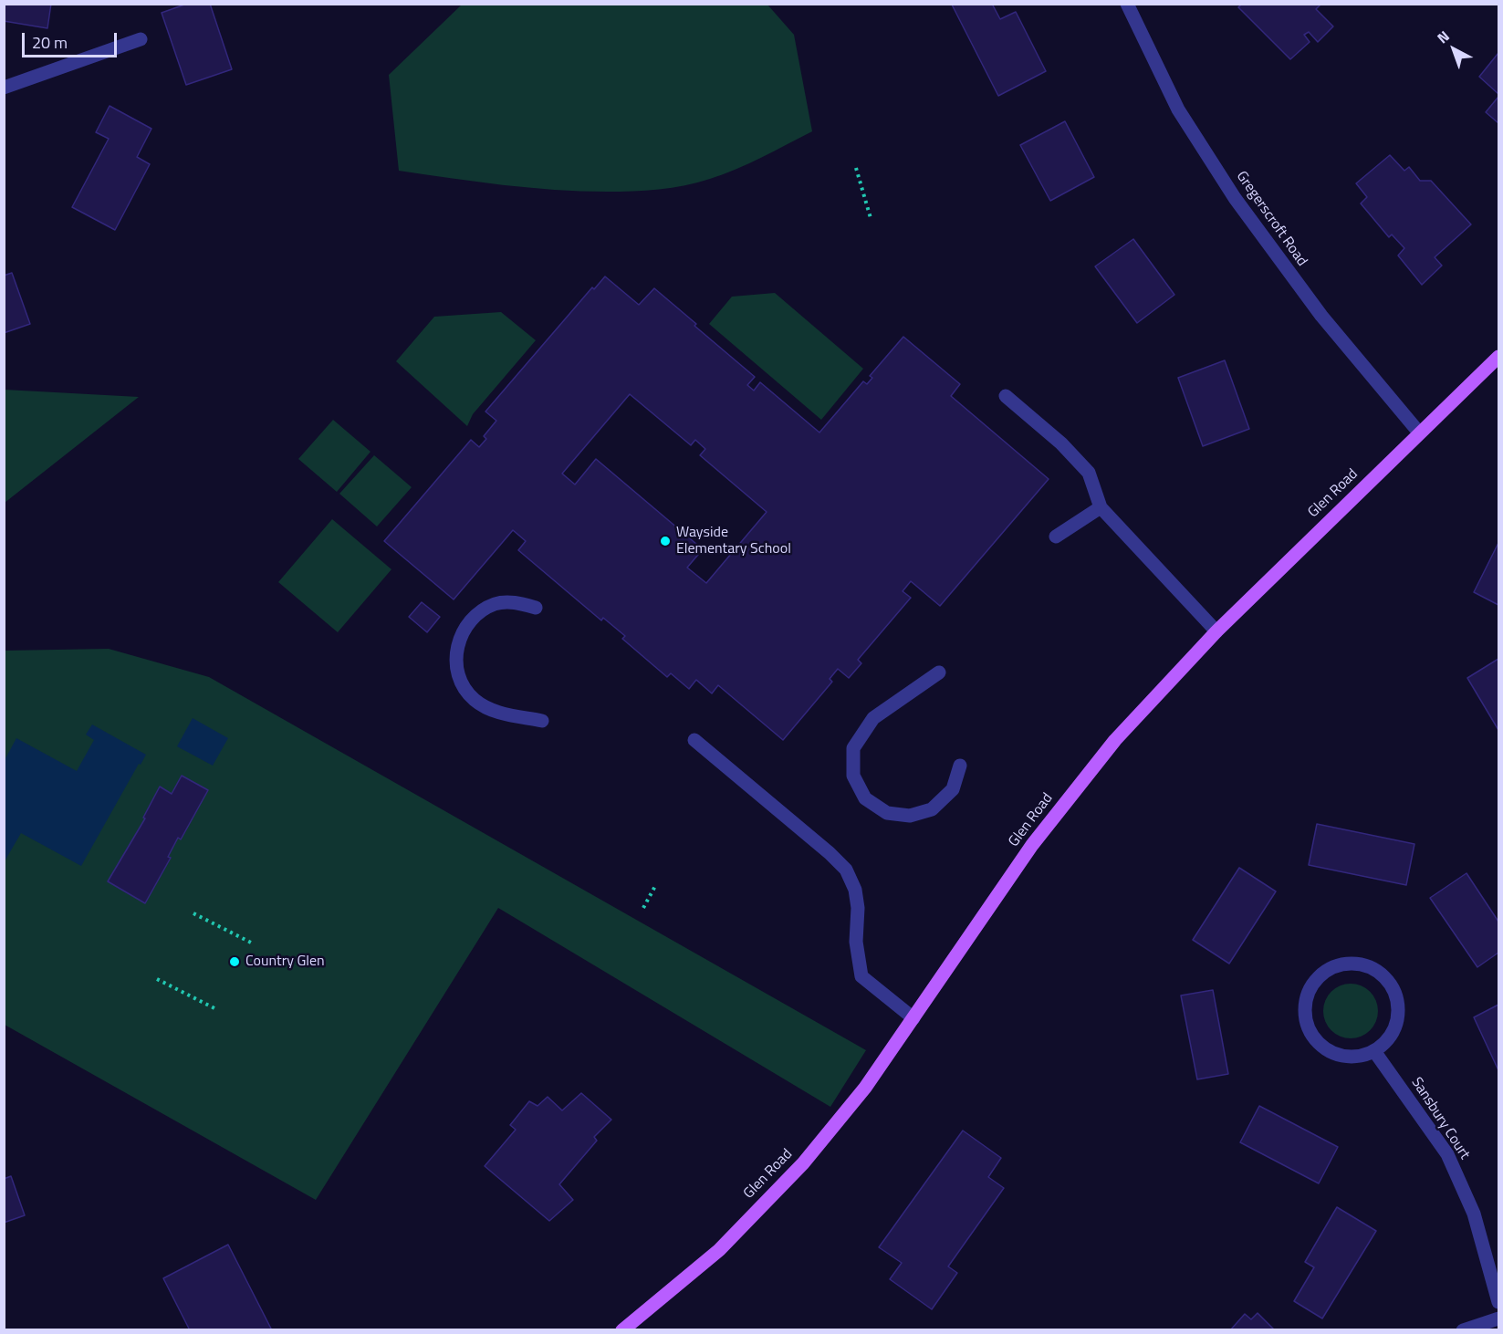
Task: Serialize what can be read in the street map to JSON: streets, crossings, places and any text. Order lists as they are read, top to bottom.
{
  "streets": {
    "main road": ["Glen Road"],
    "street": ["Gregerscroft Road", "Sansbury Court"]
  },
  "crossings": [
    ["Gregerscroft Road", "Glen Road"]
  ],
  "places": ["Wayside Elementary School", "Country Glen"],
  "scale_bar": "20 m",
  "north": "top left"
}
